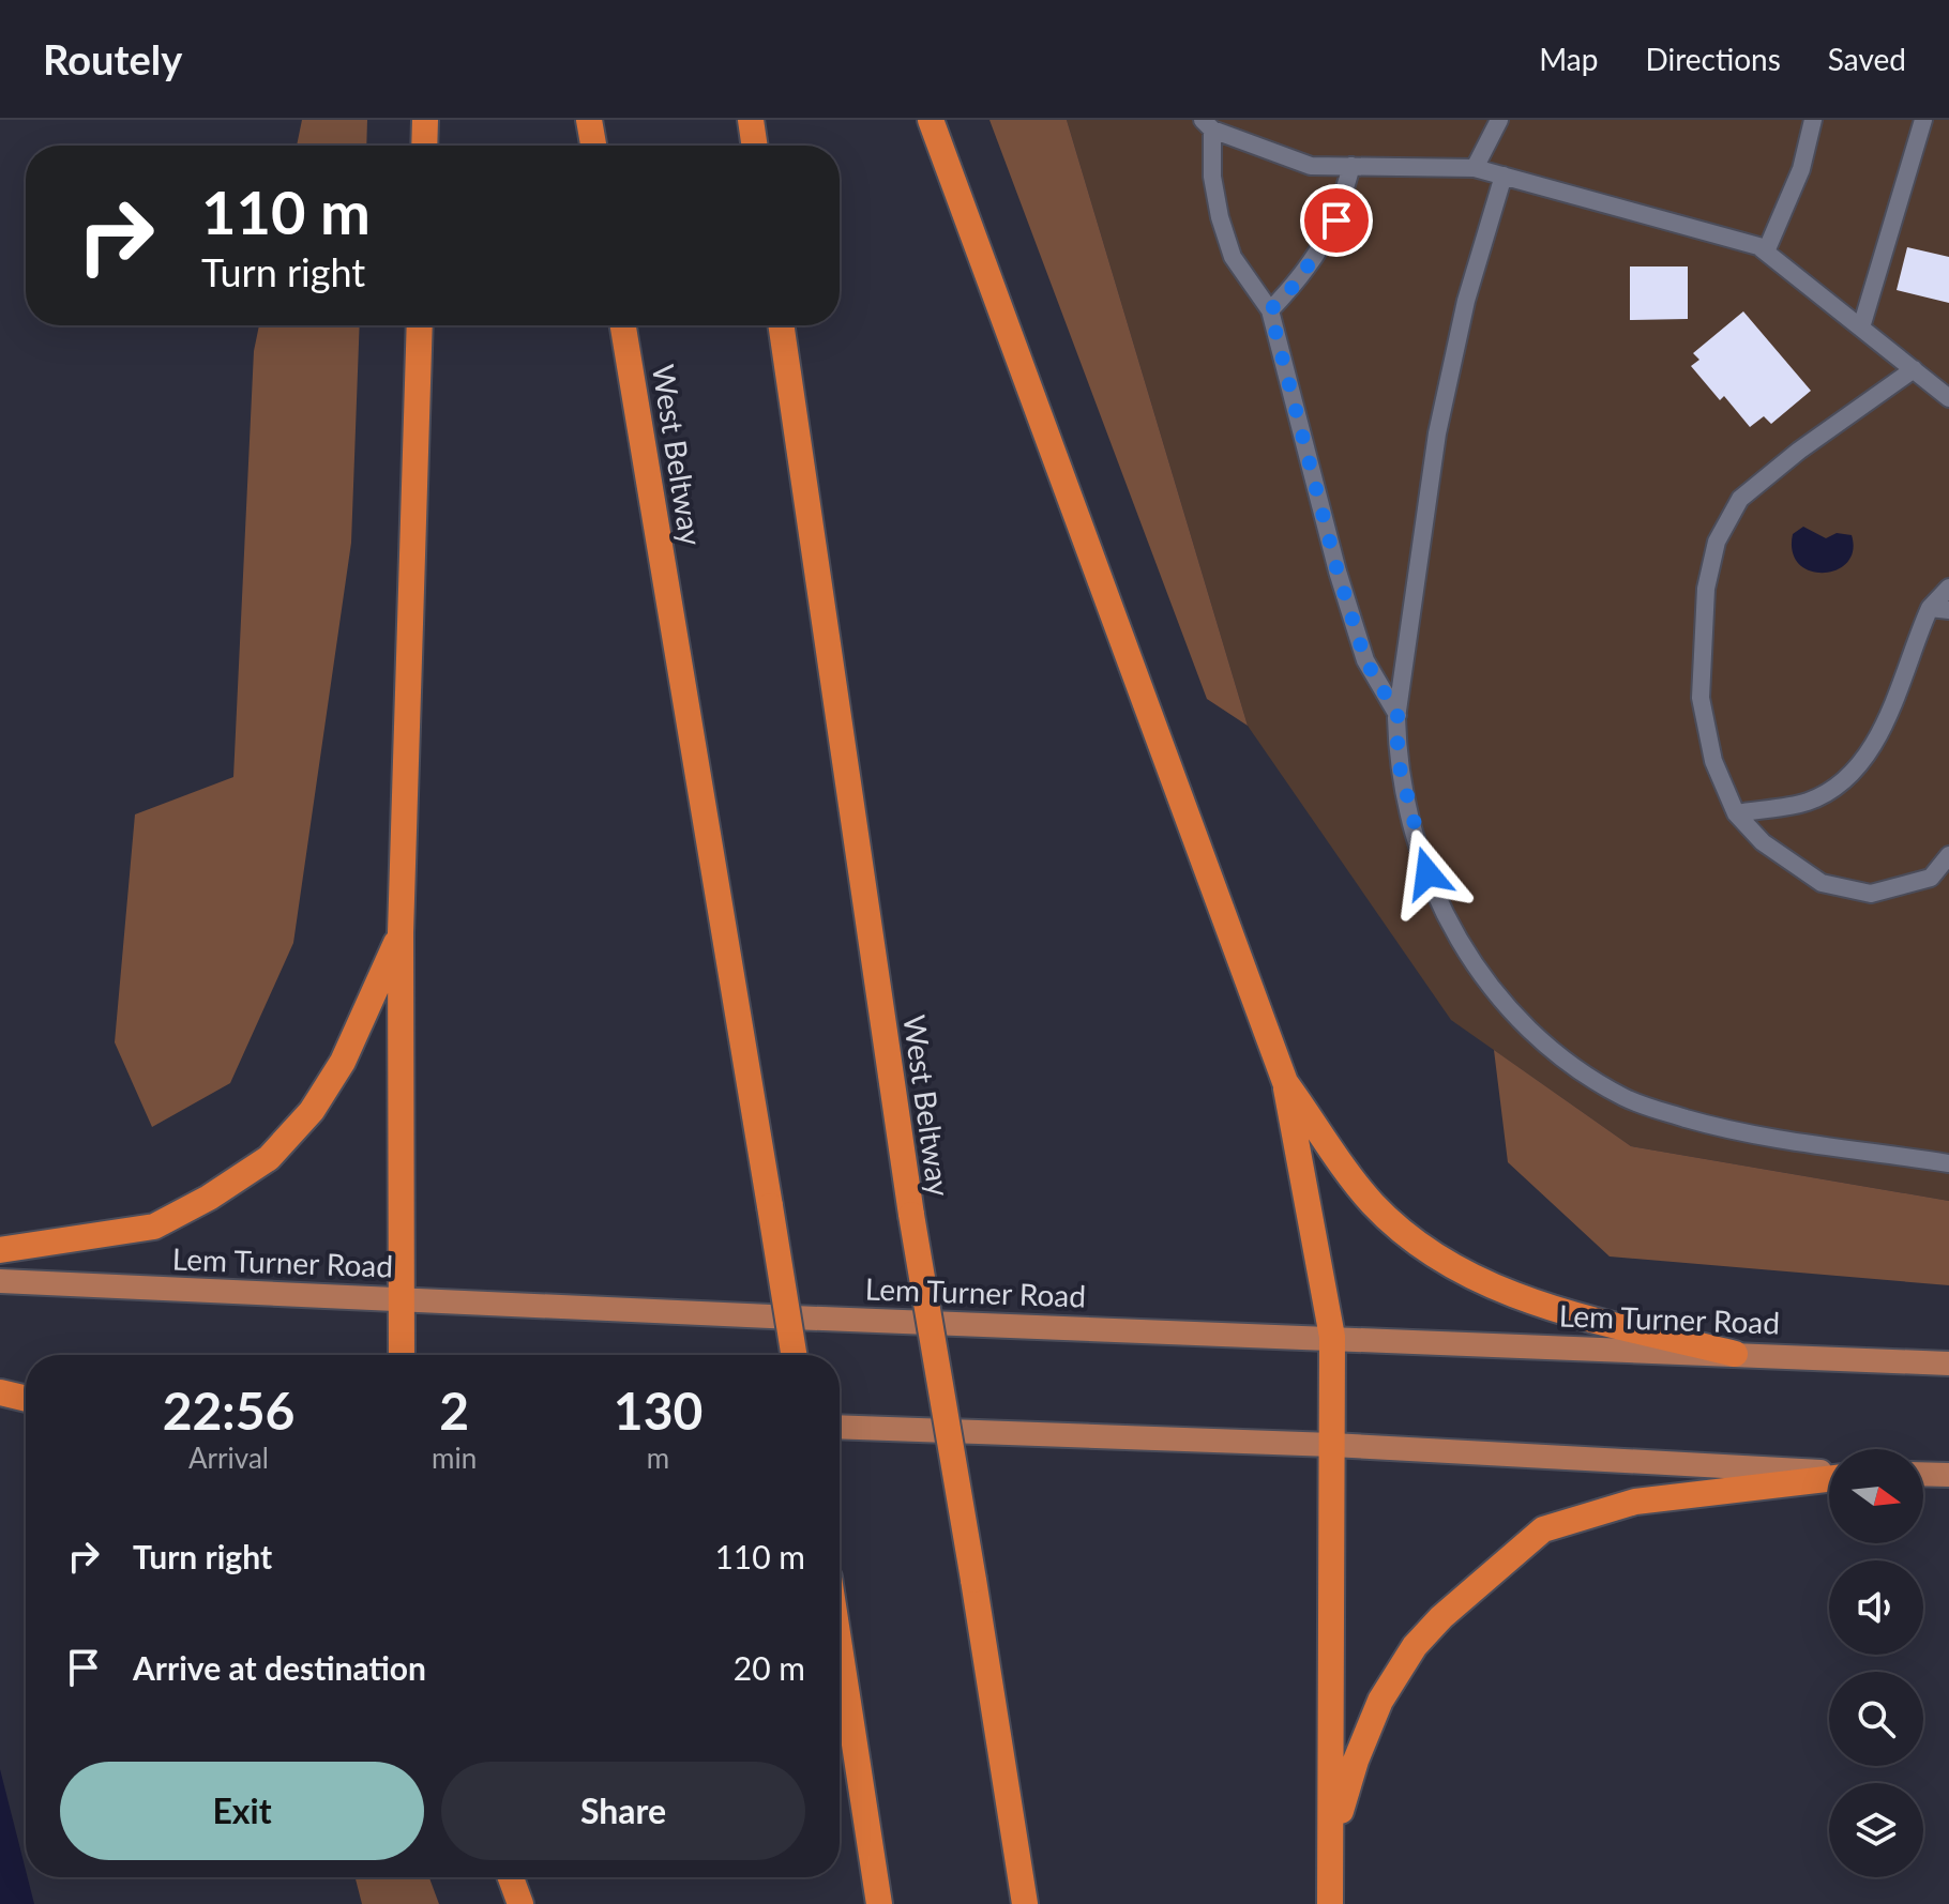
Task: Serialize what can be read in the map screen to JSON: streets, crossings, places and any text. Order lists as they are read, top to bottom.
{
  "streets": {
    "highway": ["West Beltway"],
    "main road": ["Lem Turner Road"]
  },
  "north": "right",
  "page": {
    "header": "Routely",
    "nav": ["Map", "Directions", "Saved"],
    "turn": ["110 m", "Turn right"],
    "eta": [
      "22:56",
      "Arrival",
      "2",
      "min",
      "130",
      "m"
    ],
    "list": [
      {
        "name": "Turn right",
        "value": "110 m"
      },
      {
        "name": "Arrive at destination",
        "value": "20 m"
      }
    ],
    "buttons": ["Exit", "Share"]
  }
}
